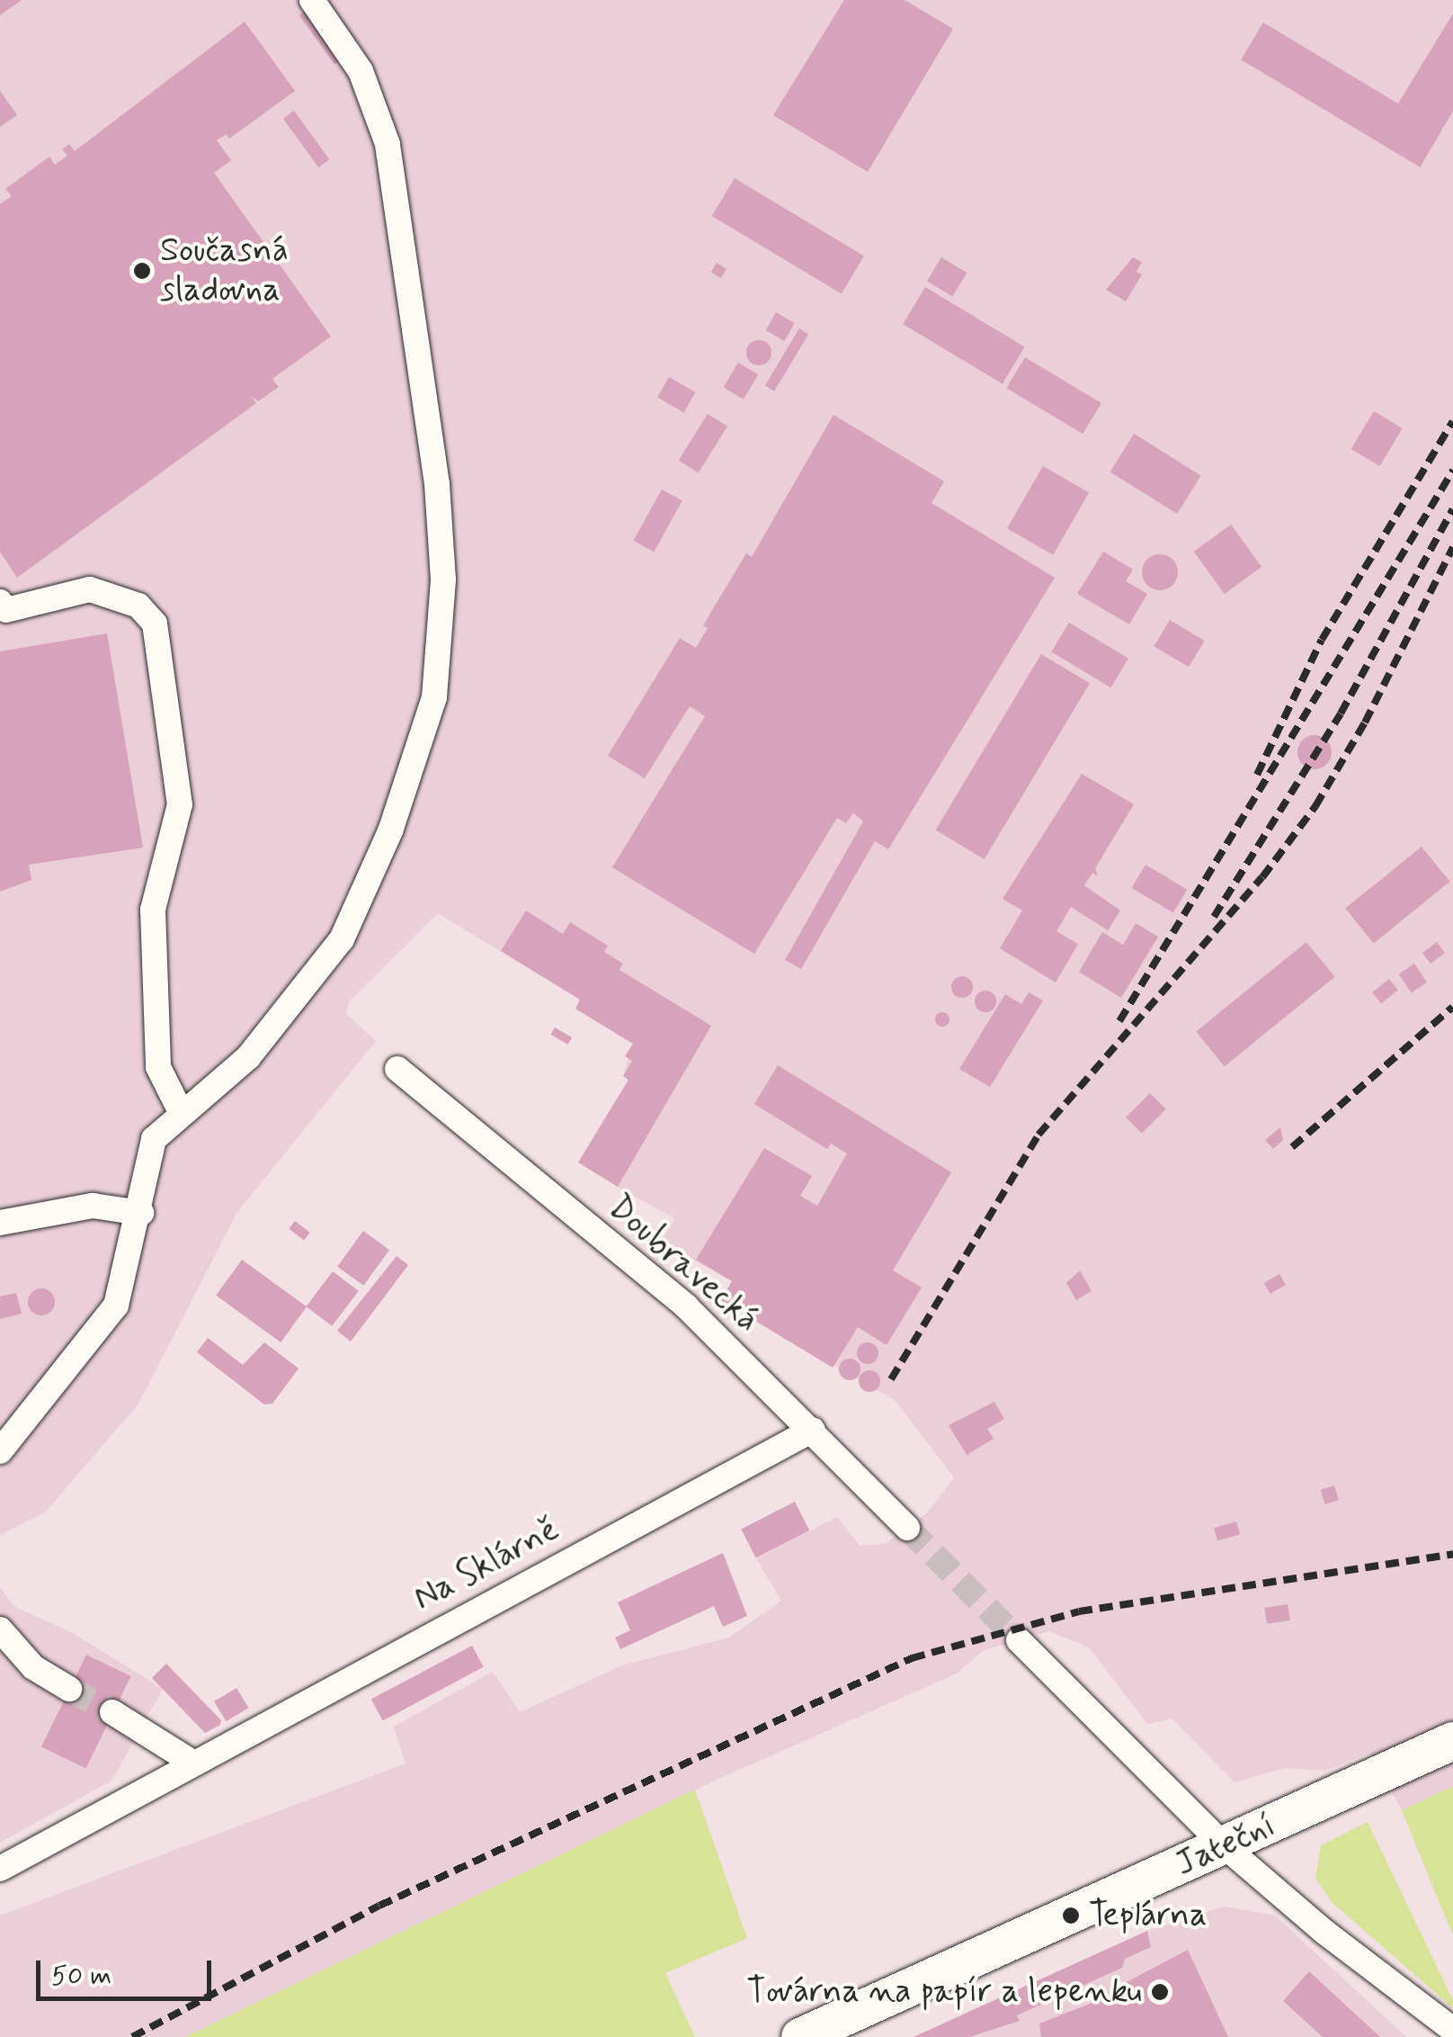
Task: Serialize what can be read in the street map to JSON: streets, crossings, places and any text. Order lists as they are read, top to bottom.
{
  "streets": {
    "main road": ["Jateční"],
    "street": ["Doubravecká", "Na Sklárně"]
  },
  "crossings": [
    ["Doubravecká", "Na Sklárně"]
  ],
  "places": ["Současná sladovna", "Teplárna", "Továrna na papír a lepenku"],
  "scale_bar": "50 m"
}
